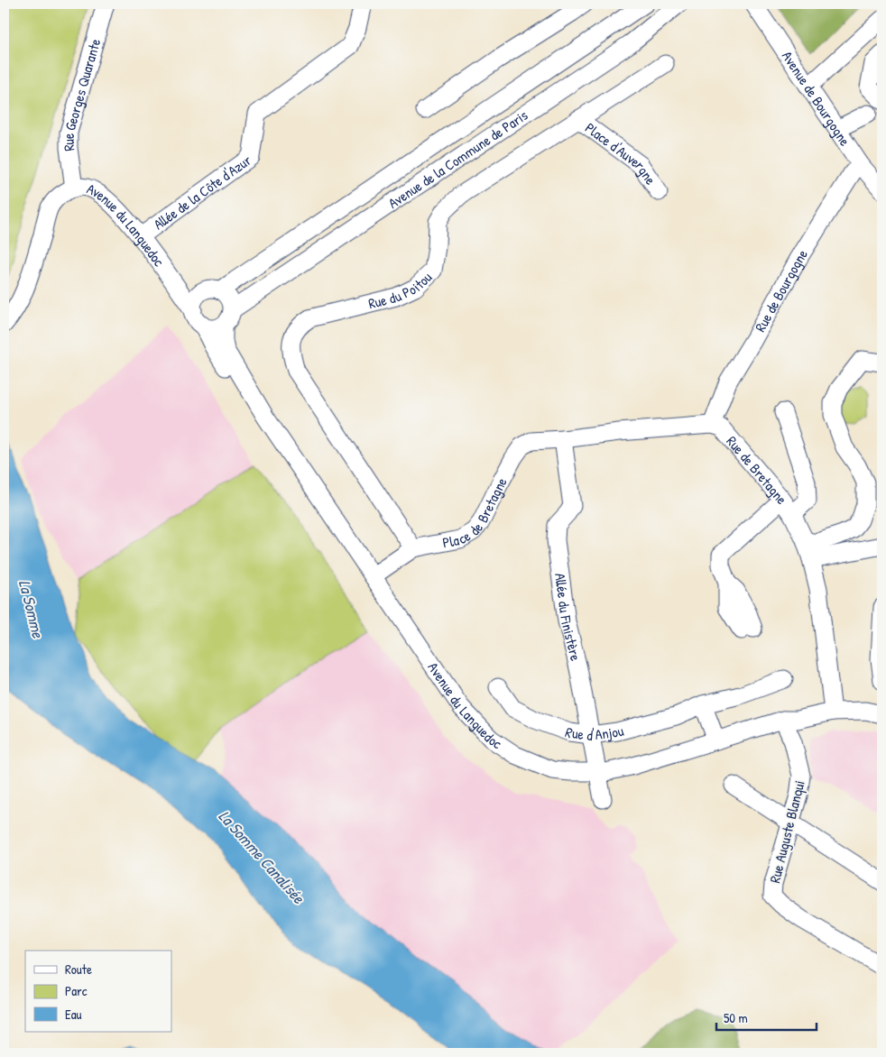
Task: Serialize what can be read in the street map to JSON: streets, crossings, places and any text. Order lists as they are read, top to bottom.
{
  "streets": {
    "street": [
      "Rue Georges Quarante",
      "Avenue de Bourgogne",
      "Place d'Auvergne",
      "Avenue de la Commune de Paris",
      "Allée de la Côte d'Azur",
      "Avenue du Languedoc",
      "Rue du Poitou",
      "Rue de Bourgogne",
      "Rue de Bretagne",
      "Place de Bretagne",
      "Allée du Finistère",
      "Rue d'Anjou",
      "Rue Auguste Blanqui"
    ]
  },
  "crossings": [
    ["Rue Georges Quarante", "Avenue du Languedoc"],
    ["Avenue de Bourgogne", "Rue de Bourgogne"],
    ["Place d'Auvergne", "Rue du Poitou"],
    ["Avenue de la Commune de Paris", "Avenue du Languedoc"],
    ["Allée de la Côte d'Azur", "Avenue du Languedoc"],
    ["Avenue du Languedoc", "Place de Bretagne"],
    ["Avenue du Languedoc", "Allée du Finistère"],
    ["Avenue du Languedoc", "Rue Auguste Blanqui"],
    ["Rue du Poitou", "Place de Bretagne"],
    ["Rue de Bourgogne", "Rue de Bretagne"],
    ["Rue de Bretagne", "Place de Bretagne"],
    ["Rue de Bretagne", "Allée du Finistère"],
    ["Place de Bretagne", "Allée du Finistère"],
    ["Allée du Finistère", "Rue d'Anjou"]
  ],
  "water": ["La Somme", "La Somme Canalisée"],
  "legend": ["Route", "Parc", "Eau"],
  "scale_bar": "50 m"
}
